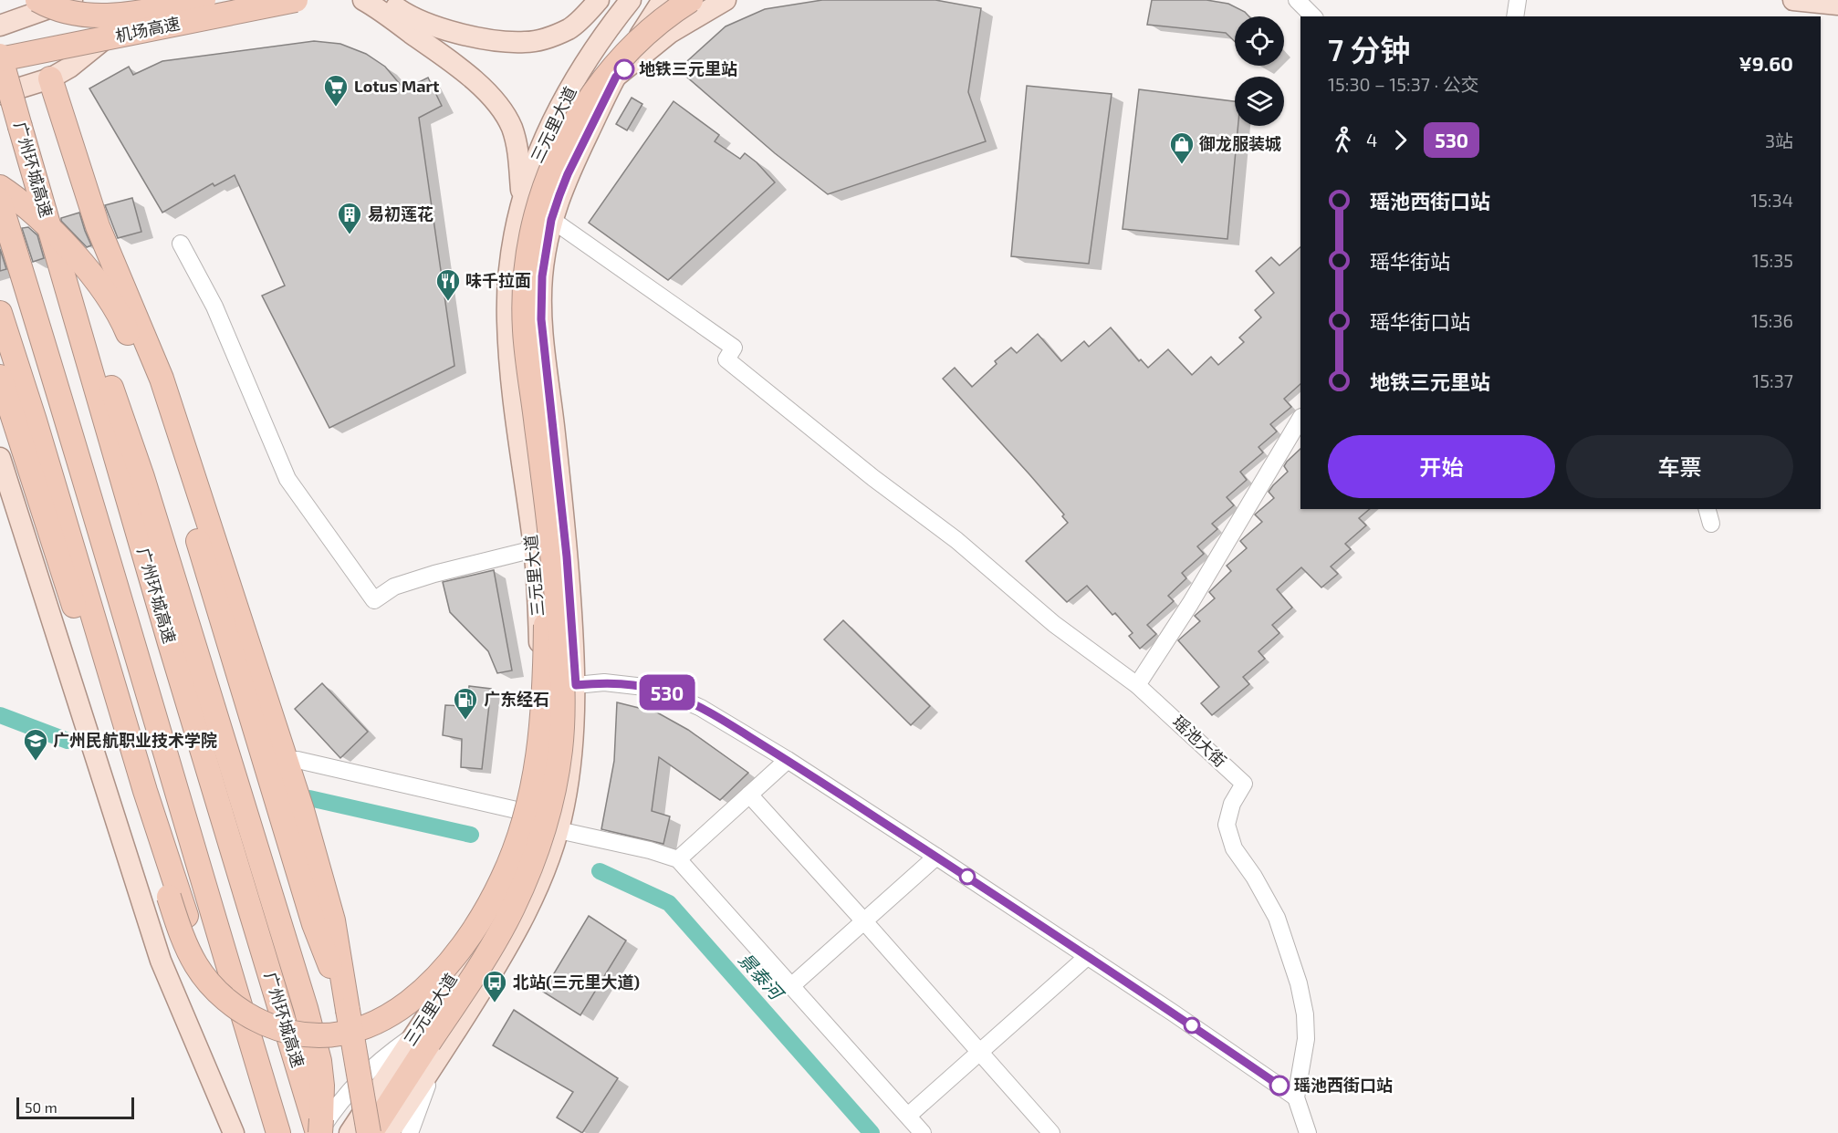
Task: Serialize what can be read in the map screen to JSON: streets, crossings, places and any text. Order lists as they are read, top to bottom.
{
  "streets": {
    "highway": ["机场高速", "广州环城高速"],
    "main road": ["三元里大道"],
    "street": ["瑶池大街"]
  },
  "crossings": [
    ["机场高速", "广州环城高速"]
  ],
  "water": ["景泰河"],
  "places": {
    "other": ["地铁三元里站", "瑶池西街口站"],
    "supermarket": ["Lotus Mart"],
    "shop": ["御龙服装城"],
    "building": ["易初莲花"],
    "restaurant": ["味千拉面"],
    "fuel station": ["广东经石"],
    "school or university": ["广州民航职业技术学院"],
    "bus stop": ["北站(三元里大道)"]
  },
  "lines": ["bus line 530"],
  "scale_bar": "50 m",
  "page": {
    "on_map": "530",
    "heading": ["7 分钟", "15:30 – 15:37 · 公交", "¥9.60"],
    "legs": ["4", "530", "3站"],
    "list": [
      {
        "name": "瑶池西街口站",
        "value": "15:34"
      },
      {
        "name": "瑶华街站",
        "value": "15:35"
      },
      {
        "name": "瑶华街口站",
        "value": "15:36"
      },
      {
        "name": "地铁三元里站",
        "value": "15:37"
      }
    ],
    "buttons": ["开始", "车票"],
    "scale": "50 m"
  }
}
